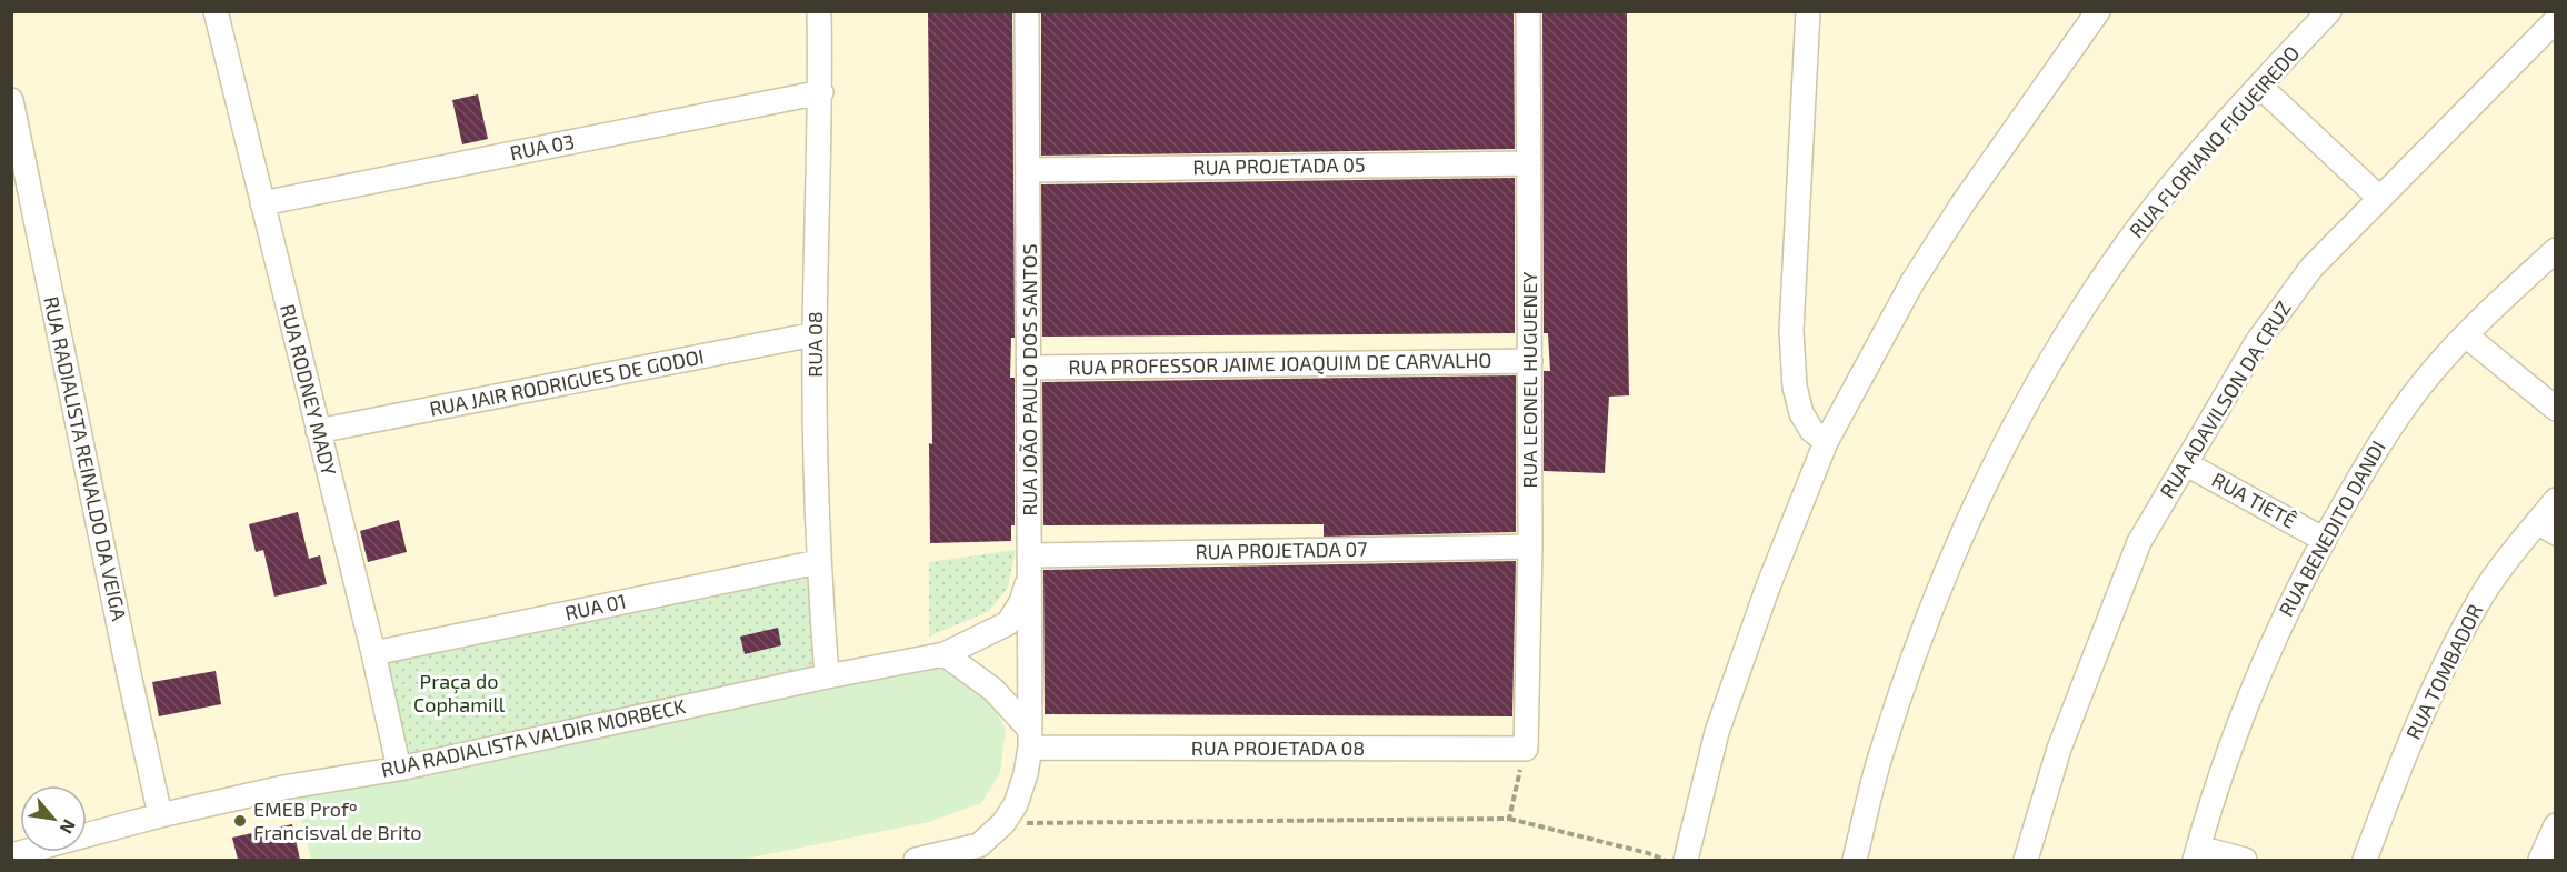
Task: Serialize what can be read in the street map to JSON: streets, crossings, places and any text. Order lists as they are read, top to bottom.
{
  "streets": {
    "street": [
      "RUA FLORIANO FIGUEIREDO",
      "RUA 03",
      "RUA PROJETADA 05",
      "RUA 08",
      "RUA PROFESSOR JAIME JOAQUIM DE CARVALHO",
      "RUA JOÃO PAULO DOS SANTOS",
      "RUA LEONEL HUGUENEY",
      "RUA JAIR RODRIGUES DE GODOI",
      "RUA RODNEY MADY",
      "RUA ADAVILSON DA CRUZ",
      "RUA RADIALISTA REINALDO DA VEIGA",
      "RUA TIETÊ",
      "RUA BENEDITO DANDI",
      "RUA PROJETADA 07",
      "RUA 01",
      "RUA TOMBADOR",
      "RUA RADIALISTA VALDIR MORBECK",
      "RUA PROJETADA 08"
    ]
  },
  "crossings": [
    ["RUA 03", "RUA 08"],
    ["RUA 03", "RUA RODNEY MADY"],
    ["RUA PROJETADA 05", "RUA JOÃO PAULO DOS SANTOS"],
    ["RUA PROJETADA 05", "RUA LEONEL HUGUENEY"],
    ["RUA 08", "RUA JAIR RODRIGUES DE GODOI"],
    ["RUA 08", "RUA 01"],
    ["RUA 08", "RUA RADIALISTA VALDIR MORBECK"],
    ["RUA PROFESSOR JAIME JOAQUIM DE CARVALHO", "RUA JOÃO PAULO DOS SANTOS"],
    ["RUA PROFESSOR JAIME JOAQUIM DE CARVALHO", "RUA LEONEL HUGUENEY"],
    ["RUA JOÃO PAULO DOS SANTOS", "RUA PROJETADA 07"],
    ["RUA JOÃO PAULO DOS SANTOS", "RUA PROJETADA 08"],
    ["RUA LEONEL HUGUENEY", "RUA PROJETADA 07"],
    ["RUA LEONEL HUGUENEY", "RUA PROJETADA 08"],
    ["RUA JAIR RODRIGUES DE GODOI", "RUA RODNEY MADY"],
    ["RUA RODNEY MADY", "RUA 01"],
    ["RUA RODNEY MADY", "RUA RADIALISTA VALDIR MORBECK"],
    ["RUA ADAVILSON DA CRUZ", "RUA TIETÊ"],
    ["RUA RADIALISTA REINALDO DA VEIGA", "RUA RADIALISTA VALDIR MORBECK"],
    ["RUA TIETÊ", "RUA BENEDITO DANDI"]
  ],
  "parks": ["Praça do Cophamill"],
  "places": ["EMEB Profº Francisval de Brito"],
  "north": "bottom right"
}
